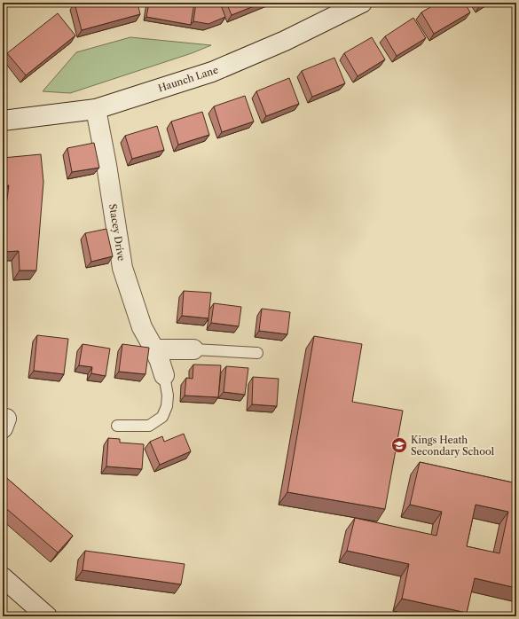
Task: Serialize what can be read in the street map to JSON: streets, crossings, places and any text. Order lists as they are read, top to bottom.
{
  "streets": {
    "street": ["Haunch Lane", "Stacey Drive"]
  },
  "crossings": [
    ["Haunch Lane", "Stacey Drive"]
  ],
  "places": {
    "school or university": ["Kings Heath Secondary School"]
  }
}
